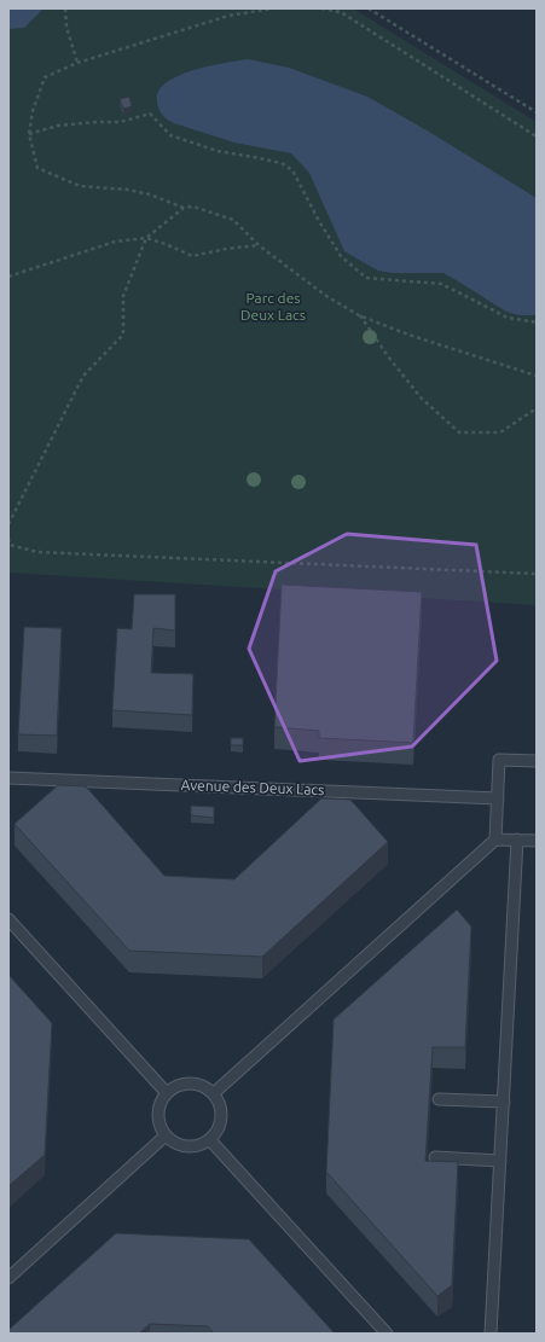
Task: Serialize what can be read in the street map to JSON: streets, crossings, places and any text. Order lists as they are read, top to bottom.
{
  "streets": {
    "lane": ["Avenue des Deux Lacs"]
  },
  "parks": ["Parc des Deux Lacs"]
}
